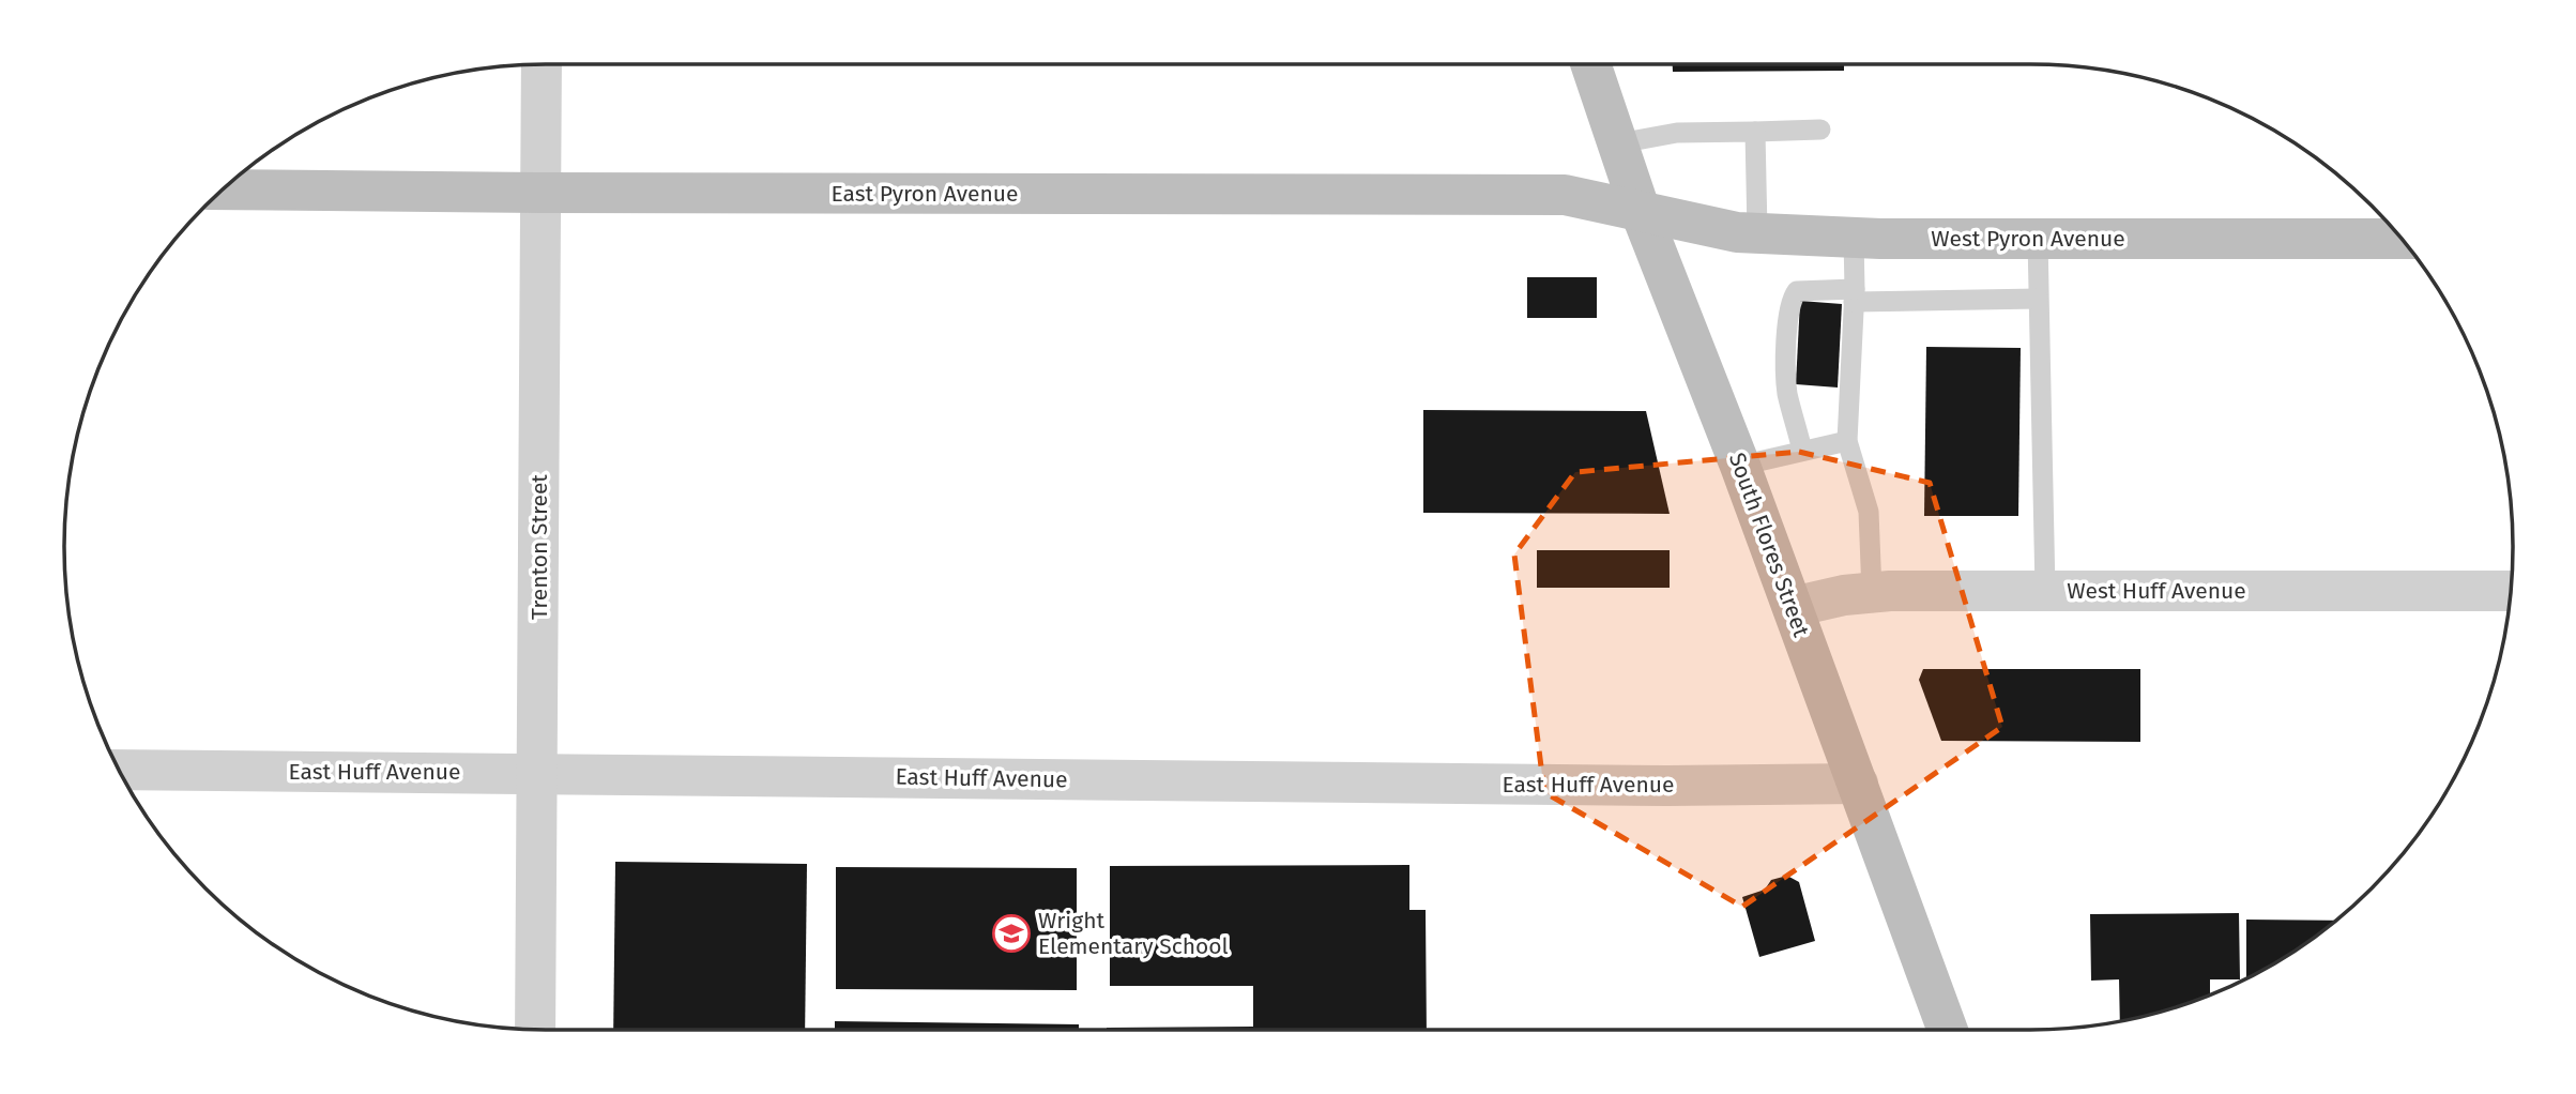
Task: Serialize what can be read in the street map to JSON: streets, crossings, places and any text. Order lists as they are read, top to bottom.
{
  "streets": {
    "street": [
      "East Pyron Avenue",
      "West Pyron Avenue",
      "South Flores Street",
      "Trenton Street",
      "West Huff Avenue",
      "East Huff Avenue"
    ]
  },
  "crossings": [
    ["East Pyron Avenue", "West Pyron Avenue"],
    ["East Pyron Avenue", "South Flores Street"],
    ["East Pyron Avenue", "Trenton Street"],
    ["West Pyron Avenue", "South Flores Street"],
    ["South Flores Street", "West Huff Avenue"],
    ["South Flores Street", "East Huff Avenue"],
    ["Trenton Street", "East Huff Avenue"]
  ],
  "places": {
    "school or university": ["Wright Elementary School"]
  }
}
